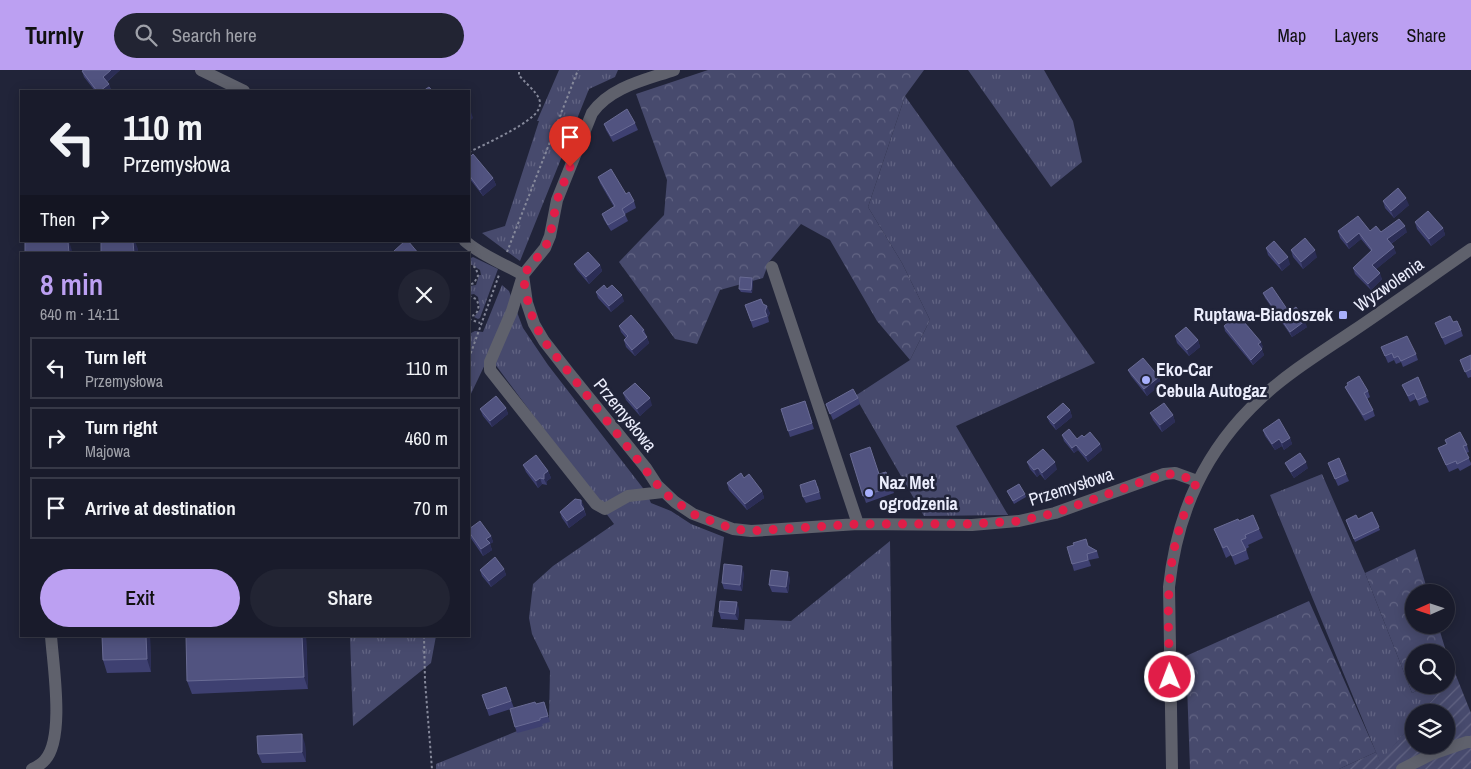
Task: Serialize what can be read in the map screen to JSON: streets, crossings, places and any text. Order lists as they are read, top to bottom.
{
  "streets": {
    "street": ["Wyzwolenia", "Przemysłowa"]
  },
  "crossings": [
    ["Wyzwolenia", "Przemysłowa"]
  ],
  "places": {
    "transit": ["Ruptawa-Biadoszek"],
    "other": ["Eko-Car Cebula Autogaz", "Naz Met ogrodzenia"]
  },
  "north": "left",
  "page": {
    "header": "Turnly",
    "search": "Search here",
    "nav": ["Map", "Layers", "Share"],
    "turn": ["110 m", "Przemysłowa"],
    "then": "Then",
    "heading": ["8 min", "640 m · 14:11"],
    "list": [
      {
        "name": "Turn left",
        "note": "Przemysłowa",
        "value": "110 m"
      },
      {
        "name": "Turn right",
        "note": "Majowa",
        "value": "460 m"
      },
      {
        "name": "Arrive at destination",
        "value": "70 m"
      }
    ],
    "buttons": ["Exit", "Share"]
  }
}
